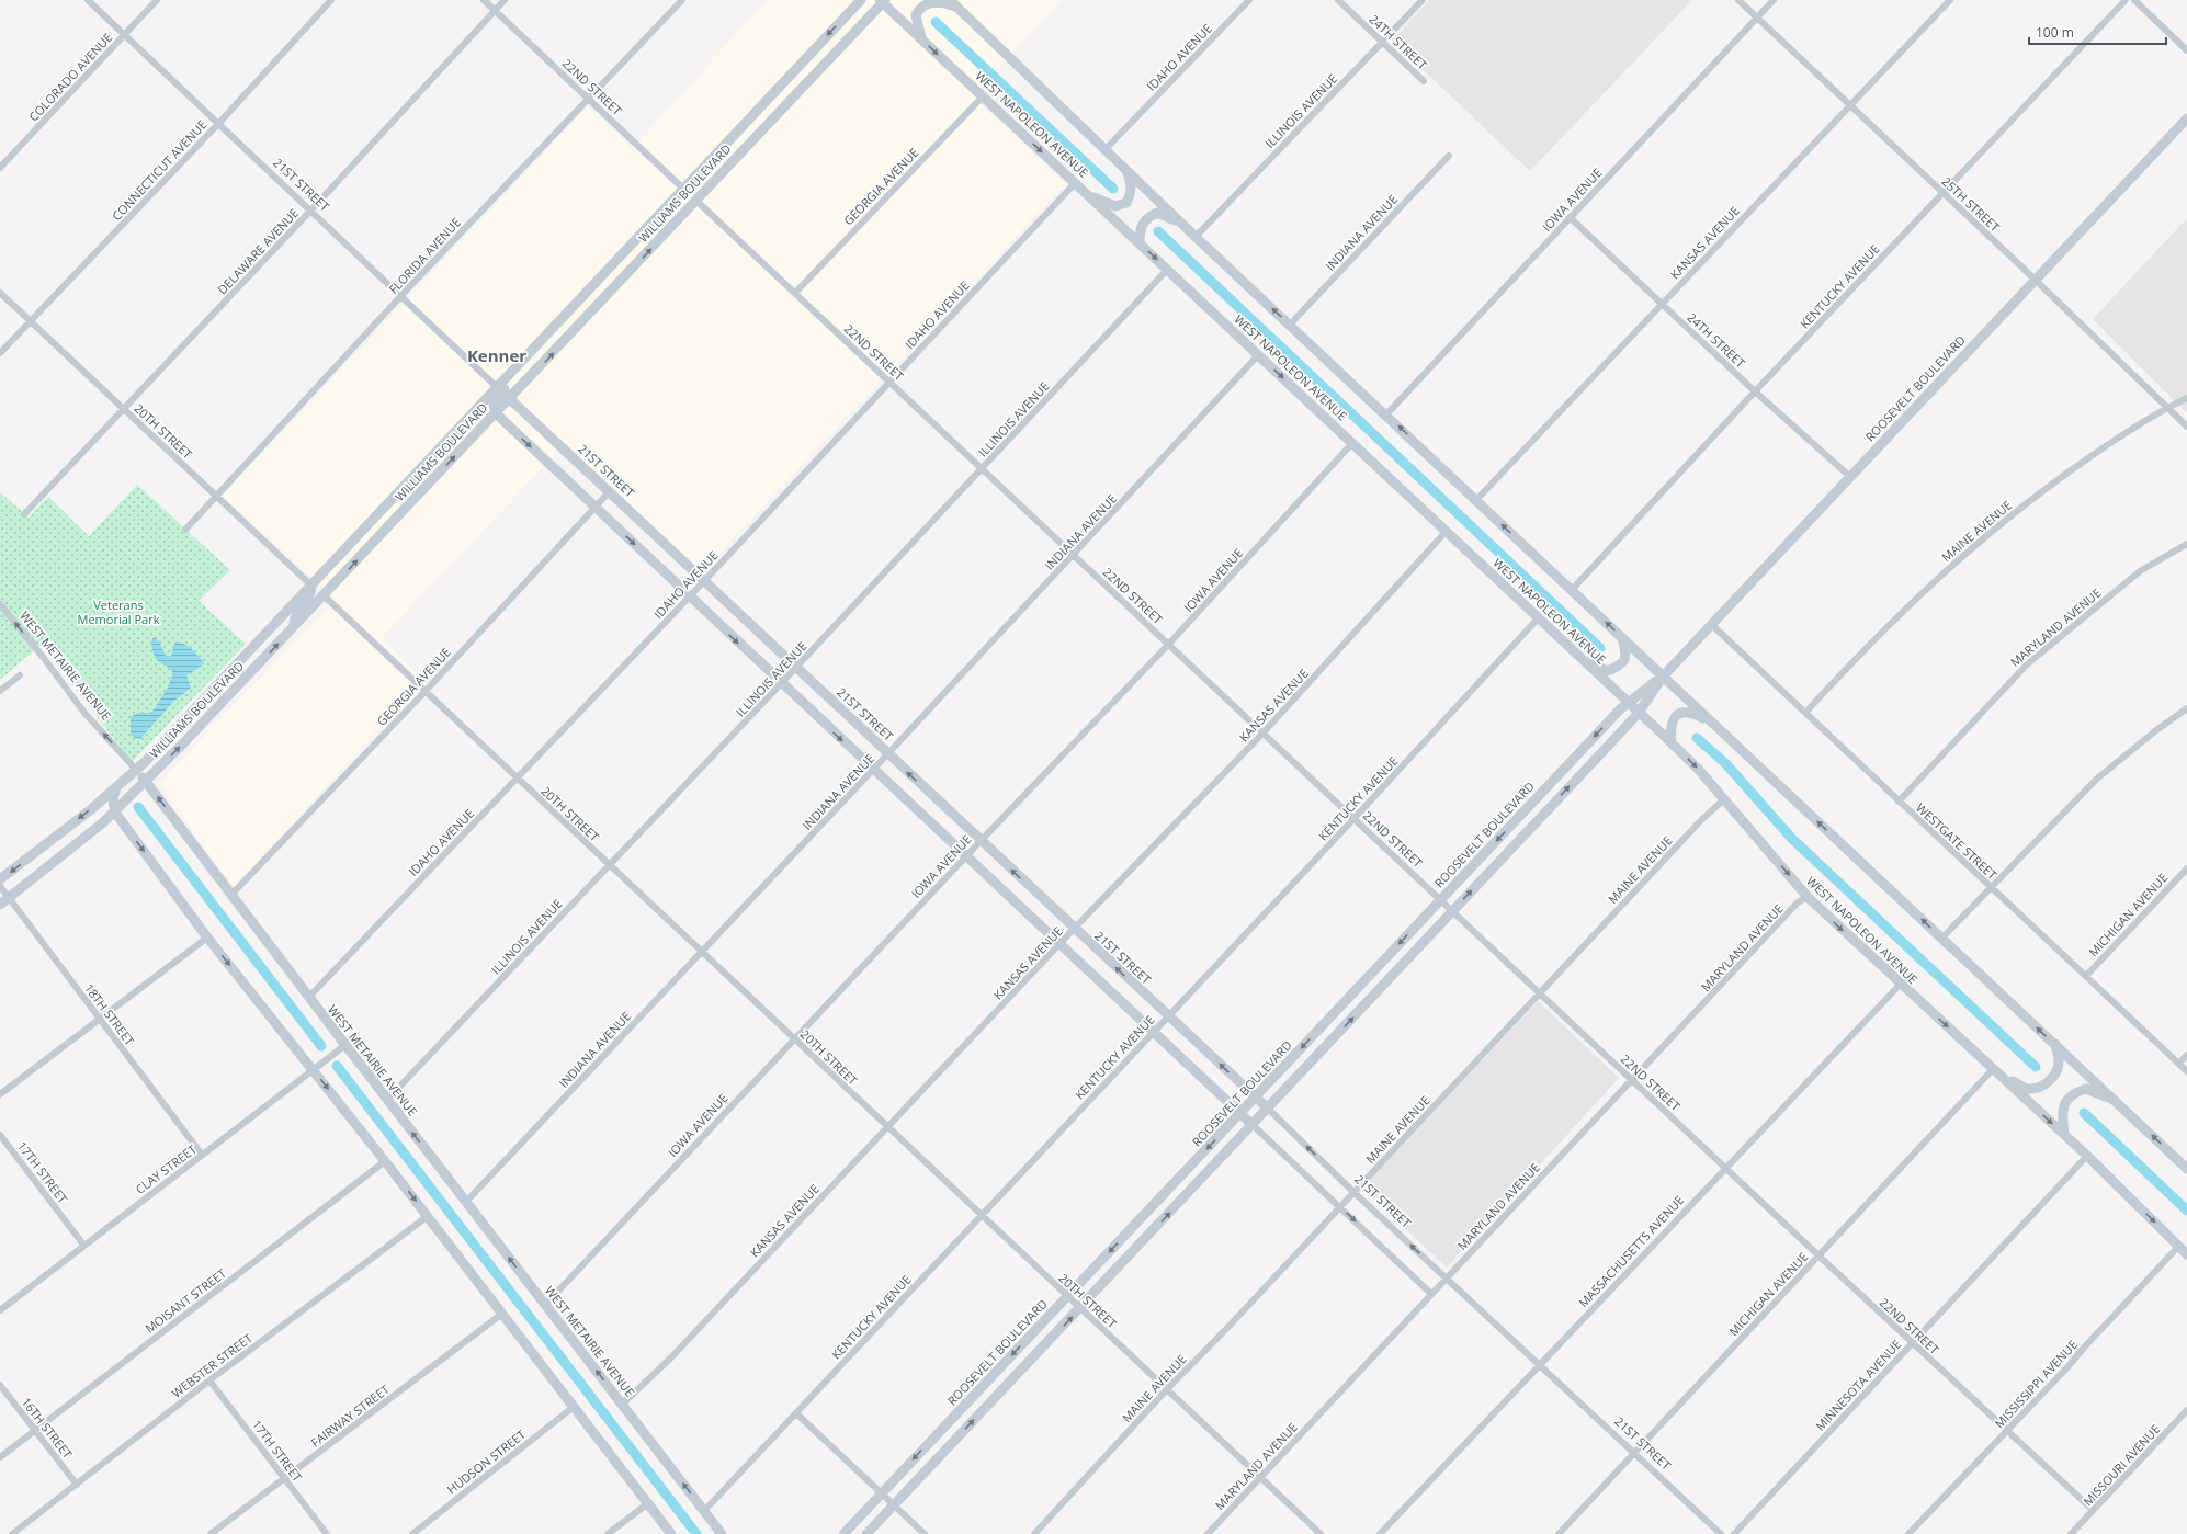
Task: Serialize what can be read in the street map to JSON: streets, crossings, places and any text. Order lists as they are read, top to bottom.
{
  "streets": {
    "main road": [
      "WEST NAPOLEON AVENUE",
      "21ST STREET",
      "WILLIAMS BOULEVARD",
      "ROOSEVELT BOULEVARD",
      "WEST METAIRIE AVENUE"
    ],
    "street": [
      "24TH STREET",
      "IDAHO AVENUE",
      "COLORADO AVENUE",
      "22ND STREET",
      "ILLINOIS AVENUE",
      "CONNECTICUT AVENUE",
      "GEORGIA AVENUE",
      "IOWA AVENUE",
      "25TH STREET",
      "INDIANA AVENUE",
      "KANSAS AVENUE",
      "DELAWARE AVENUE",
      "FLORIDA AVENUE",
      "KENTUCKY AVENUE",
      "20TH STREET",
      "MAINE AVENUE",
      "MARYLAND AVENUE",
      "WESTGATE STREET",
      "MICHIGAN AVENUE",
      "18TH STREET",
      "CLAY STREET",
      "17TH STREET",
      "MASSACHUSETTS AVENUE",
      "MOISANT STREET",
      "WEBSTER STREET",
      "MISSISSIPPI AVENUE",
      "MINNESOTA AVENUE",
      "FAIRWAY STREET",
      "16TH STREET",
      "HUDSON STREET",
      "MISSOURI AVENUE"
    ]
  },
  "crossings": [
    ["24TH STREET", "ILLINOIS AVENUE"],
    ["24TH STREET", "IOWA AVENUE"],
    ["24TH STREET", "KANSAS AVENUE"],
    ["24TH STREET", "KENTUCKY AVENUE"],
    ["24TH STREET", "ROOSEVELT BOULEVARD"],
    ["IDAHO AVENUE", "22ND STREET"],
    ["IDAHO AVENUE", "WEST NAPOLEON AVENUE"],
    ["IDAHO AVENUE", "21ST STREET"],
    ["IDAHO AVENUE", "20TH STREET"],
    ["IDAHO AVENUE", "WEST METAIRIE AVENUE"],
    ["COLORADO AVENUE", "21ST STREET"],
    ["22ND STREET", "ILLINOIS AVENUE"],
    ["22ND STREET", "GEORGIA AVENUE"],
    ["22ND STREET", "WILLIAMS BOULEVARD"],
    ["22ND STREET", "IOWA AVENUE"],
    ["22ND STREET", "INDIANA AVENUE"],
    ["22ND STREET", "KANSAS AVENUE"],
    ["22ND STREET", "DELAWARE AVENUE"],
    ["22ND STREET", "FLORIDA AVENUE"],
    ["22ND STREET", "KENTUCKY AVENUE"],
    ["22ND STREET", "ROOSEVELT BOULEVARD"],
    ["22ND STREET", "MAINE AVENUE"],
    ["22ND STREET", "MARYLAND AVENUE"],
    ["22ND STREET", "MICHIGAN AVENUE"],
    ["22ND STREET", "MASSACHUSETTS AVENUE"],
    ["22ND STREET", "MISSISSIPPI AVENUE"],
    ["22ND STREET", "MINNESOTA AVENUE"],
    ["22ND STREET", "MISSOURI AVENUE"],
    ["ILLINOIS AVENUE", "WEST NAPOLEON AVENUE"],
    ["ILLINOIS AVENUE", "21ST STREET"],
    ["ILLINOIS AVENUE", "20TH STREET"],
    ["ILLINOIS AVENUE", "WEST METAIRIE AVENUE"],
    ["WEST NAPOLEON AVENUE", "GEORGIA AVENUE"],
    ["WEST NAPOLEON AVENUE", "WILLIAMS BOULEVARD"],
    ["WEST NAPOLEON AVENUE", "IOWA AVENUE"],
    ["WEST NAPOLEON AVENUE", "INDIANA AVENUE"],
    ["WEST NAPOLEON AVENUE", "KANSAS AVENUE"],
    ["WEST NAPOLEON AVENUE", "KENTUCKY AVENUE"],
    ["WEST NAPOLEON AVENUE", "ROOSEVELT BOULEVARD"],
    ["WEST NAPOLEON AVENUE", "MAINE AVENUE"],
    ["WEST NAPOLEON AVENUE", "MARYLAND AVENUE"],
    ["WEST NAPOLEON AVENUE", "MICHIGAN AVENUE"],
    ["WEST NAPOLEON AVENUE", "MASSACHUSETTS AVENUE"],
    ["WEST NAPOLEON AVENUE", "MISSISSIPPI AVENUE"],
    ["WEST NAPOLEON AVENUE", "MINNESOTA AVENUE"],
    ["CONNECTICUT AVENUE", "21ST STREET"],
    ["CONNECTICUT AVENUE", "20TH STREET"],
    ["21ST STREET", "GEORGIA AVENUE"],
    ["21ST STREET", "WILLIAMS BOULEVARD"],
    ["21ST STREET", "IOWA AVENUE"],
    ["21ST STREET", "INDIANA AVENUE"],
    ["21ST STREET", "KANSAS AVENUE"],
    ["21ST STREET", "DELAWARE AVENUE"],
    ["21ST STREET", "FLORIDA AVENUE"],
    ["21ST STREET", "KENTUCKY AVENUE"],
    ["21ST STREET", "ROOSEVELT BOULEVARD"],
    ["21ST STREET", "MAINE AVENUE"],
    ["21ST STREET", "MARYLAND AVENUE"],
    ["21ST STREET", "MICHIGAN AVENUE"],
    ["21ST STREET", "MASSACHUSETTS AVENUE"],
    ["GEORGIA AVENUE", "20TH STREET"],
    ["GEORGIA AVENUE", "WEST METAIRIE AVENUE"],
    ["WILLIAMS BOULEVARD", "20TH STREET"],
    ["WILLIAMS BOULEVARD", "WEST METAIRIE AVENUE"],
    ["WILLIAMS BOULEVARD", "18TH STREET"],
    ["IOWA AVENUE", "25TH STREET"],
    ["IOWA AVENUE", "20TH STREET"],
    ["IOWA AVENUE", "WEST METAIRIE AVENUE"],
    ["25TH STREET", "KANSAS AVENUE"],
    ["25TH STREET", "KENTUCKY AVENUE"],
    ["25TH STREET", "ROOSEVELT BOULEVARD"],
    ["25TH STREET", "MAINE AVENUE"],
    ["INDIANA AVENUE", "20TH STREET"],
    ["INDIANA AVENUE", "WEST METAIRIE AVENUE"],
    ["KANSAS AVENUE", "20TH STREET"],
    ["KANSAS AVENUE", "WEST METAIRIE AVENUE"],
    ["DELAWARE AVENUE", "20TH STREET"],
    ["FLORIDA AVENUE", "20TH STREET"],
    ["KENTUCKY AVENUE", "20TH STREET"],
    ["KENTUCKY AVENUE", "WEST METAIRIE AVENUE"],
    ["ROOSEVELT BOULEVARD", "20TH STREET"],
    ["ROOSEVELT BOULEVARD", "WESTGATE STREET"],
    ["20TH STREET", "MAINE AVENUE"],
    ["20TH STREET", "MARYLAND AVENUE"],
    ["MAINE AVENUE", "WESTGATE STREET"],
    ["MARYLAND AVENUE", "WESTGATE STREET"],
    ["WEST METAIRIE AVENUE", "CLAY STREET"],
    ["WESTGATE STREET", "MICHIGAN AVENUE"],
    ["18TH STREET", "CLAY STREET"],
    ["CLAY STREET", "17TH STREET"],
    ["17TH STREET", "WEBSTER STREET"],
    ["17TH STREET", "FAIRWAY STREET"],
    ["MOISANT STREET", "16TH STREET"],
    ["WEBSTER STREET", "16TH STREET"]
  ],
  "one_way": ["WEST METAIRIE AVENUE"],
  "districts": ["Kenner"],
  "parks": ["Veterans Memorial Park"],
  "scale_bar": "100 m"
}
